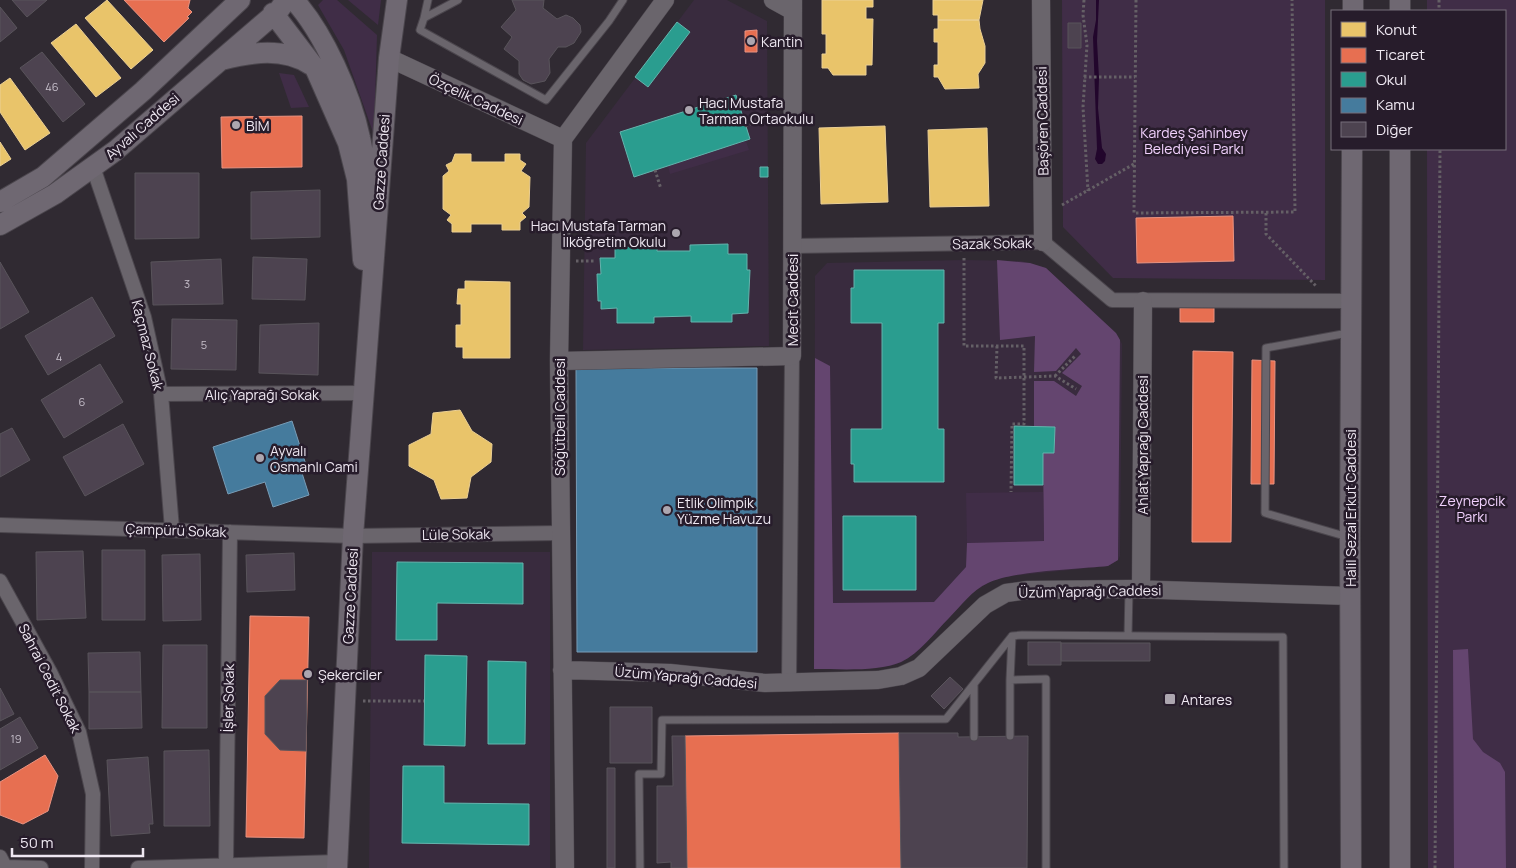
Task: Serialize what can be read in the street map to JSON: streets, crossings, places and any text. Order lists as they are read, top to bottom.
{
  "streets": {
    "main road": ["Ayvalı Caddesi", "Gazze Caddesi", "Halil Sezai Erkut Caddesi"],
    "street": [
      "Özçelik Caddesi",
      "Başören Caddesi",
      "Sazak Sokak",
      "Mecit Caddesi",
      "Kaçmaz Sokak",
      "Alıç Yaprağı Sokak",
      "Söğütbeli Caddesi",
      "Ahlat Yaprağı Caddesi",
      "Çampürü Sokak",
      "Lüle Sokak",
      "Üzüm Yaprağı Caddesi",
      "Sahrai Cedit Sokak",
      "İşler Sokak"
    ]
  },
  "crossings": [
    ["Özçelik Caddesi", "Gazze Caddesi"],
    ["Özçelik Caddesi", "Söğütbeli Caddesi"],
    ["Başören Caddesi", "Sazak Sokak"],
    ["Ayvalı Caddesi", "Gazze Caddesi"],
    ["Ayvalı Caddesi", "Kaçmaz Sokak"],
    ["Gazze Caddesi", "Alıç Yaprağı Sokak"],
    ["Gazze Caddesi", "Çampürü Sokak"],
    ["Gazze Caddesi", "Lüle Sokak"],
    ["Sazak Sokak", "Mecit Caddesi"],
    ["Sazak Sokak", "Ahlat Yaprağı Caddesi"],
    ["Sazak Sokak", "Halil Sezai Erkut Caddesi"],
    ["Mecit Caddesi", "Söğütbeli Caddesi"],
    ["Kaçmaz Sokak", "Alıç Yaprağı Sokak"],
    ["Kaçmaz Sokak", "Çampürü Sokak"],
    ["Söğütbeli Caddesi", "Lüle Sokak"],
    ["Söğütbeli Caddesi", "Üzüm Yaprağı Caddesi"],
    ["Ahlat Yaprağı Caddesi", "Üzüm Yaprağı Caddesi"],
    ["Halil Sezai Erkut Caddesi", "Üzüm Yaprağı Caddesi"],
    ["Çampürü Sokak", "Lüle Sokak"],
    ["Çampürü Sokak", "İşler Sokak"]
  ],
  "parks": ["Kardeş Şahinbey Belediyesi Parkı", "Zeynepcik Parkı"],
  "places": {
    "other": [
      "Kantin",
      "Hacı Mustafa Tarman Ortaokulu",
      "BİM",
      "Hacı Mustafa Tarman İlköğretim Okulu",
      "Ayvalı Osmanlı Cami",
      "Etlik Olimpik Yüzme Havuzu",
      "Şekerciler"
    ],
    "transit": ["Antares"]
  },
  "house_numbers": [
    "46",
    "3",
    "5",
    "4",
    "6",
    "19"
  ],
  "legend": [
    "Konut",
    "Ticaret",
    "Okul",
    "Kamu",
    "Diğer"
  ],
  "scale_bar": "50 m"
}
